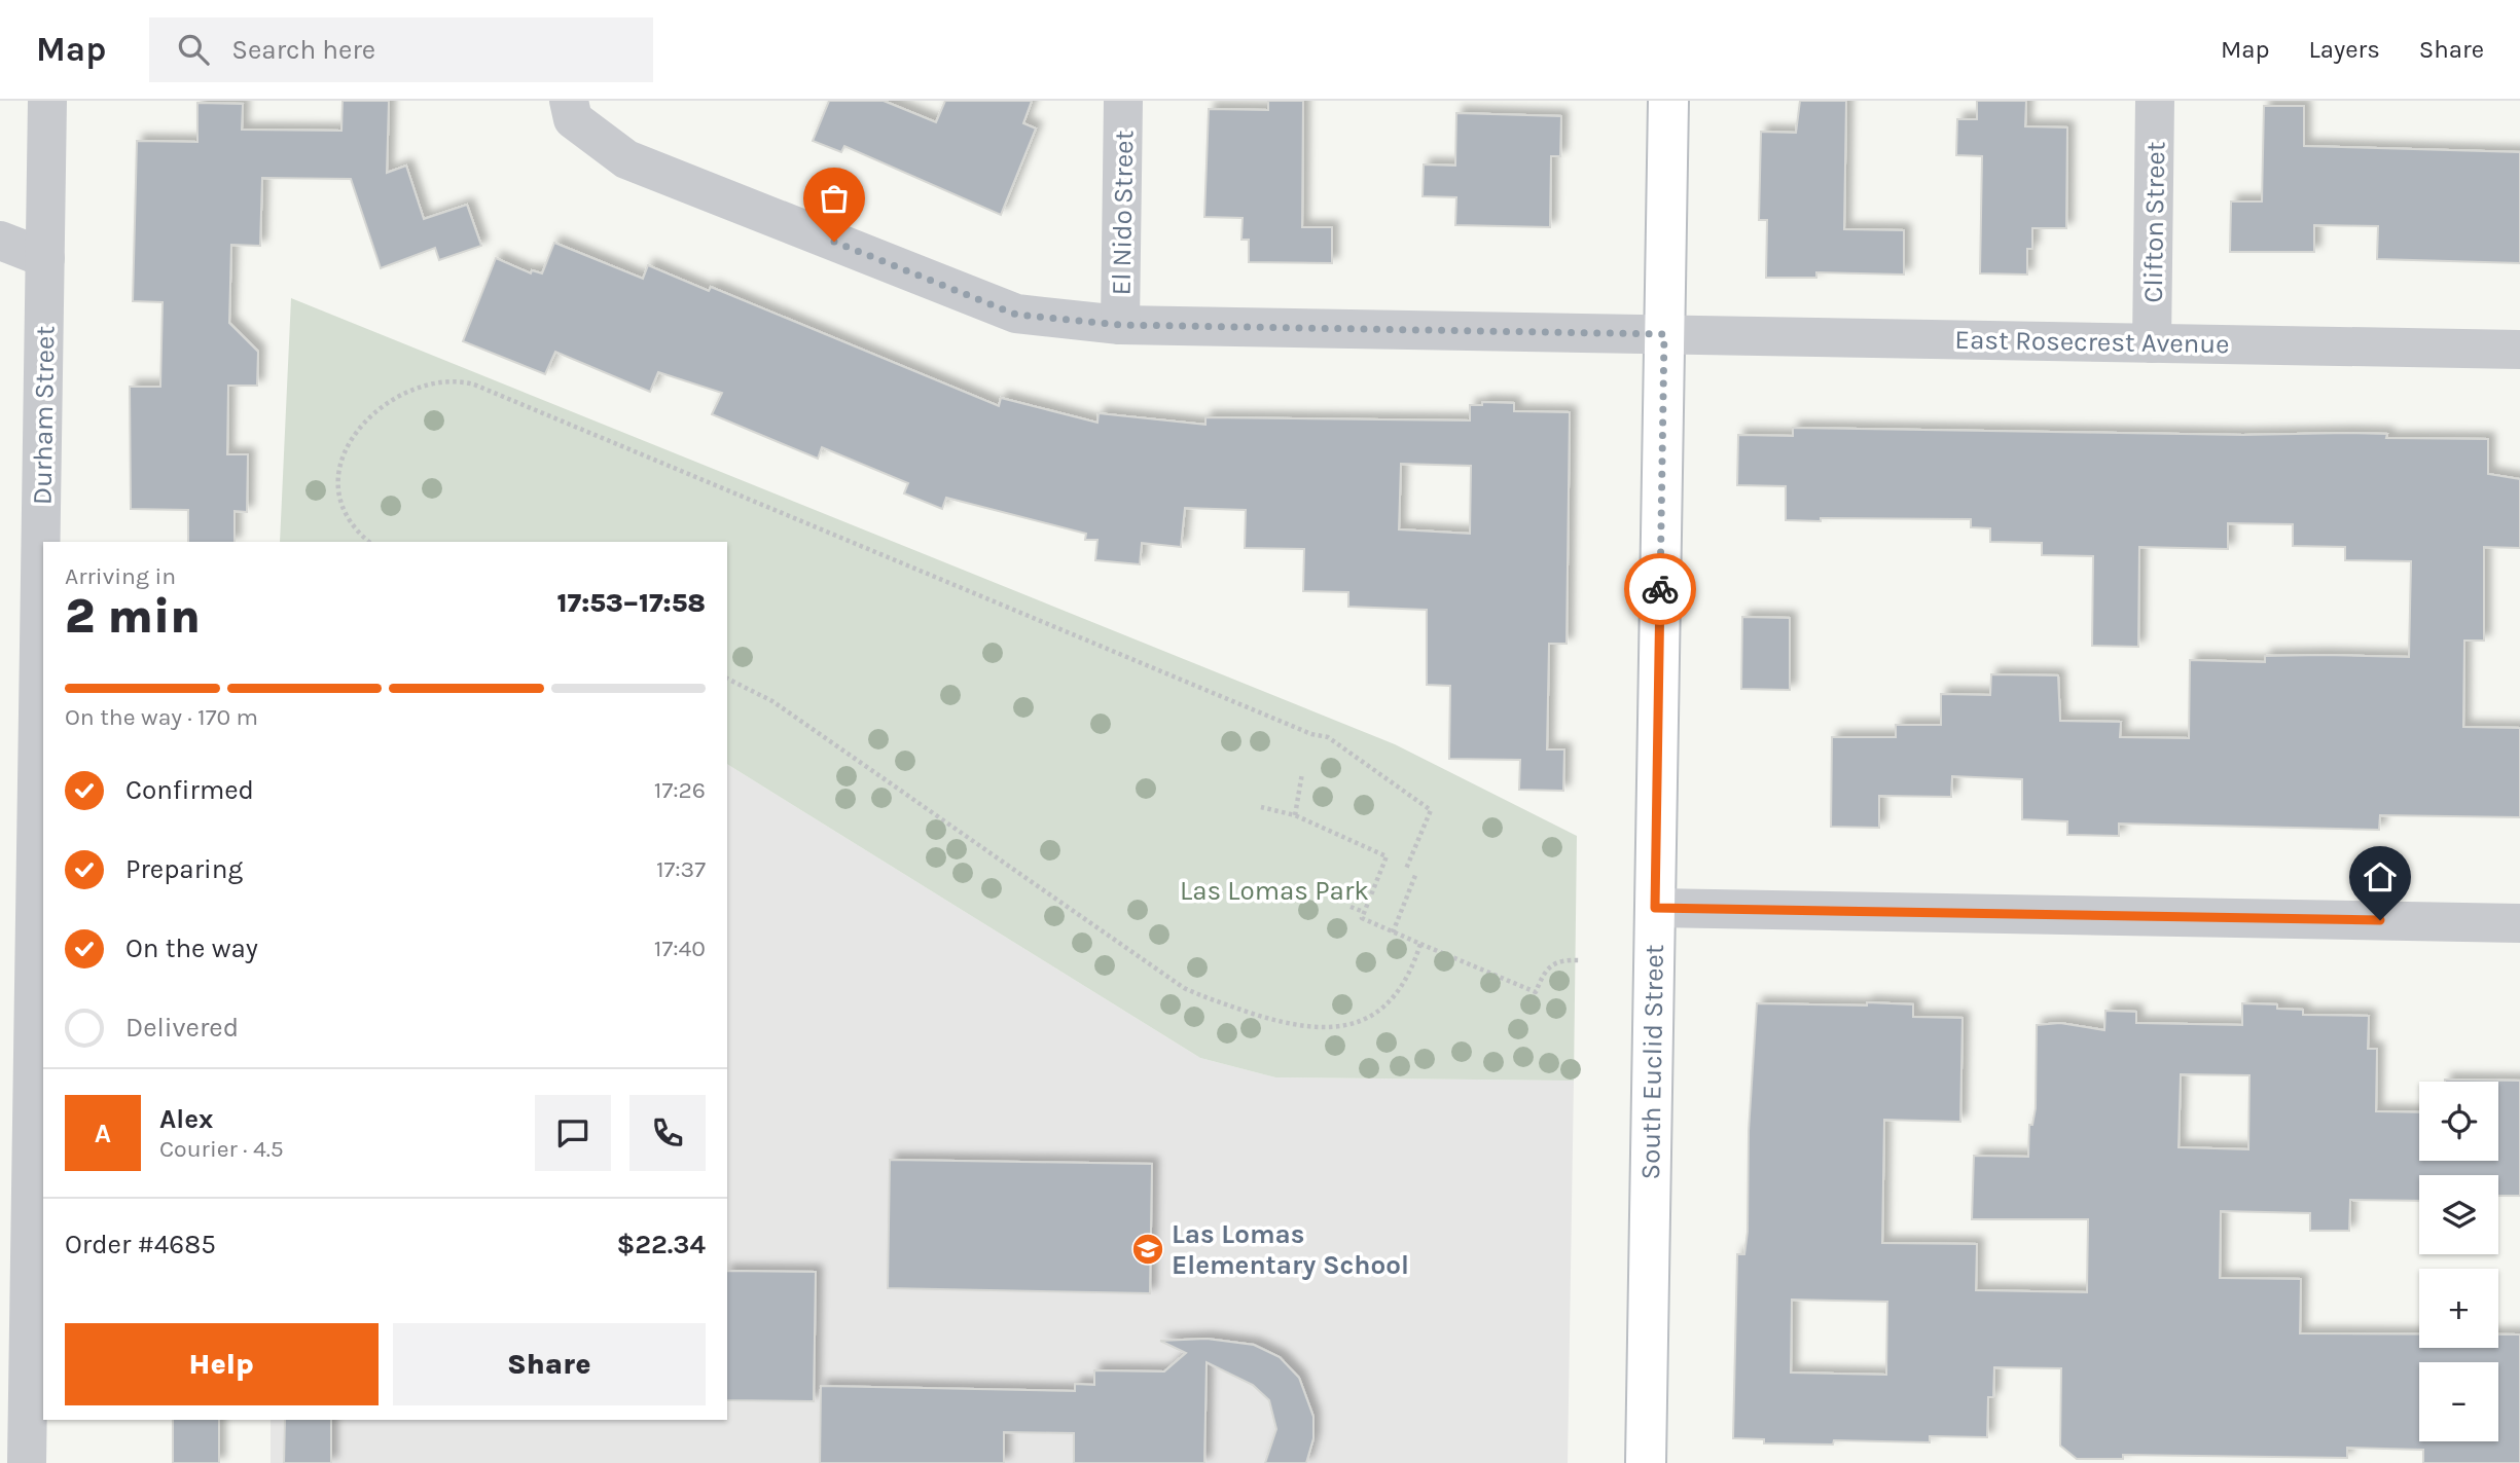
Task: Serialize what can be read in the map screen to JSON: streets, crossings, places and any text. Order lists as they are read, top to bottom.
{
  "streets": {
    "main road": ["South Euclid Street"],
    "street": [
      "El Nido Street",
      "Clifton Street",
      "East Rosecrest Avenue",
      "Durham Street"
    ]
  },
  "crossings": [
    ["El Nido Street", "East Rosecrest Avenue"],
    ["Clifton Street", "East Rosecrest Avenue"],
    ["East Rosecrest Avenue", "South Euclid Street"]
  ],
  "parks": ["Las Lomas Park"],
  "places": {
    "school or university": ["Las Lomas Elementary School"]
  },
  "page": {
    "header": "Map",
    "search": "Search here",
    "nav": ["Map", "Layers", "Share"],
    "heading": ["2 min", "Arriving in", "17:53–17:58"],
    "panel": [
      "Alex",
      "Courier · 4.5",
      "Order #4685",
      "$22.34"
    ],
    "bar": "On the way · 170 m",
    "list": [
      ["Confirmed", "17:26"],
      ["Preparing", "17:37"],
      ["On the way", "17:40"],
      "Delivered"
    ],
    "map_buttons": ["+", "−"],
    "round": "A",
    "buttons": ["Help", "Share"]
  }
}
